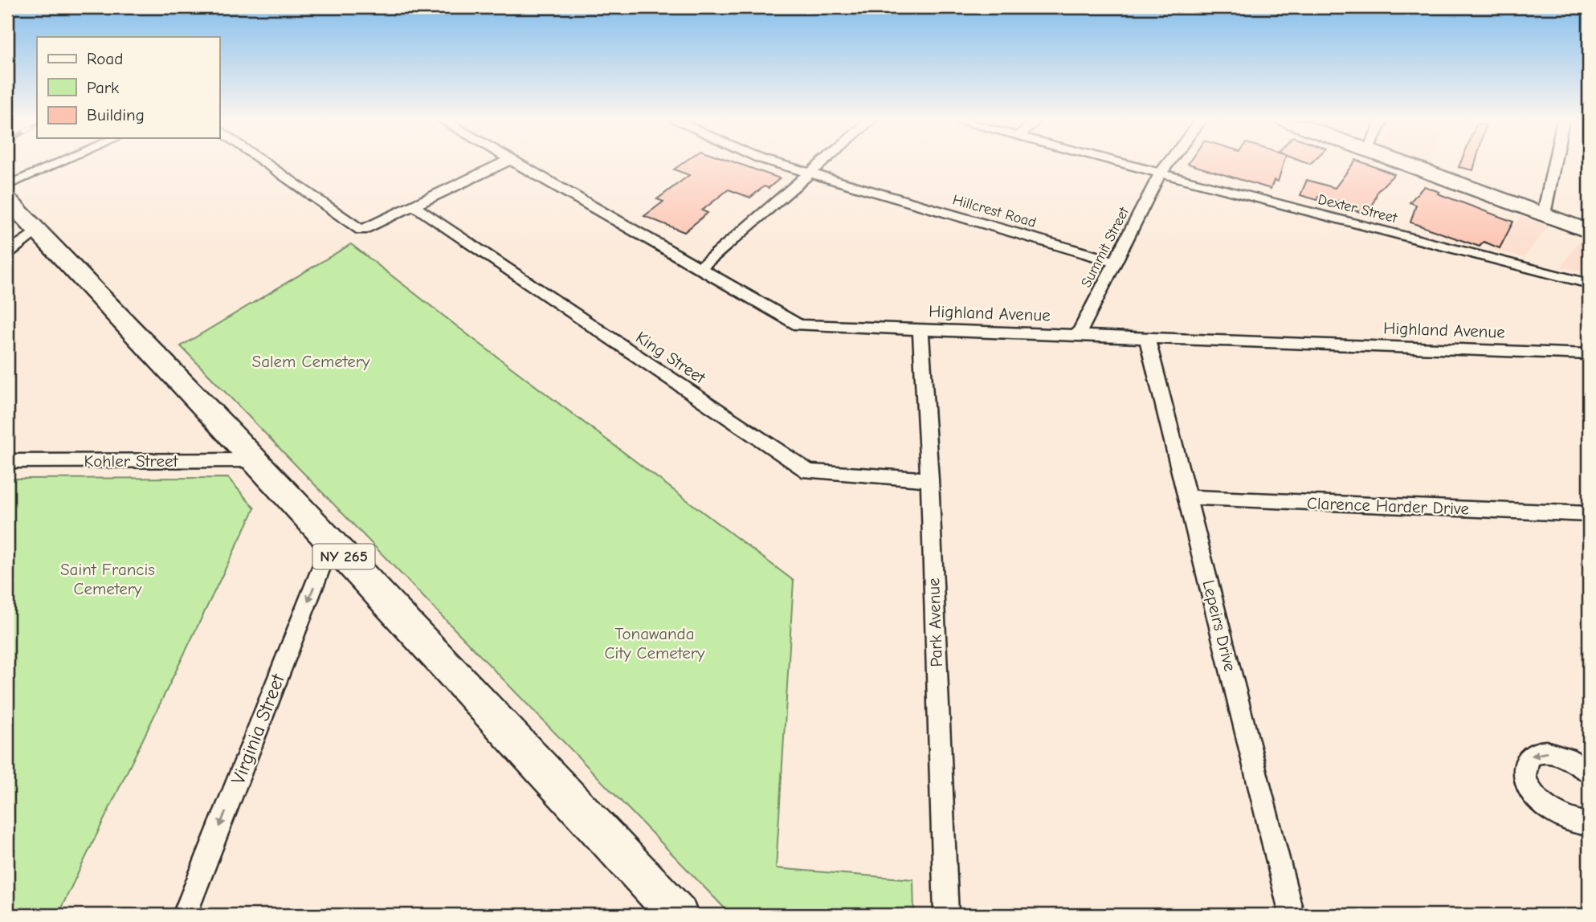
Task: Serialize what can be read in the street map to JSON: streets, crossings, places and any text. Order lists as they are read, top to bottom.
{
  "streets": {
    "main road": ["NY 265"],
    "street": [
      "Dexter Street",
      "Hillcrest Road",
      "Summit Street",
      "Highland Avenue",
      "King Street",
      "Kohler Street",
      "Clarence Harder Drive",
      "Park Avenue",
      "Lepeirs Drive",
      "Virginia Street"
    ]
  },
  "crossings": [
    ["Dexter Street", "Summit Street"],
    ["Hillcrest Road", "Summit Street"],
    ["Summit Street", "Highland Avenue"],
    ["Highland Avenue", "Park Avenue"],
    ["Highland Avenue", "Lepeirs Drive"],
    ["King Street", "Park Avenue"],
    ["Kohler Street", "NY 265"],
    ["Clarence Harder Drive", "Lepeirs Drive"],
    ["NY 265", "Virginia Street"]
  ],
  "one_way": ["Virginia Street"],
  "parks": ["Salem Cemetery", "Saint Francis Cemetery", "Tonawanda City Cemetery"],
  "legend": ["Road", "Park", "Building"]
}
